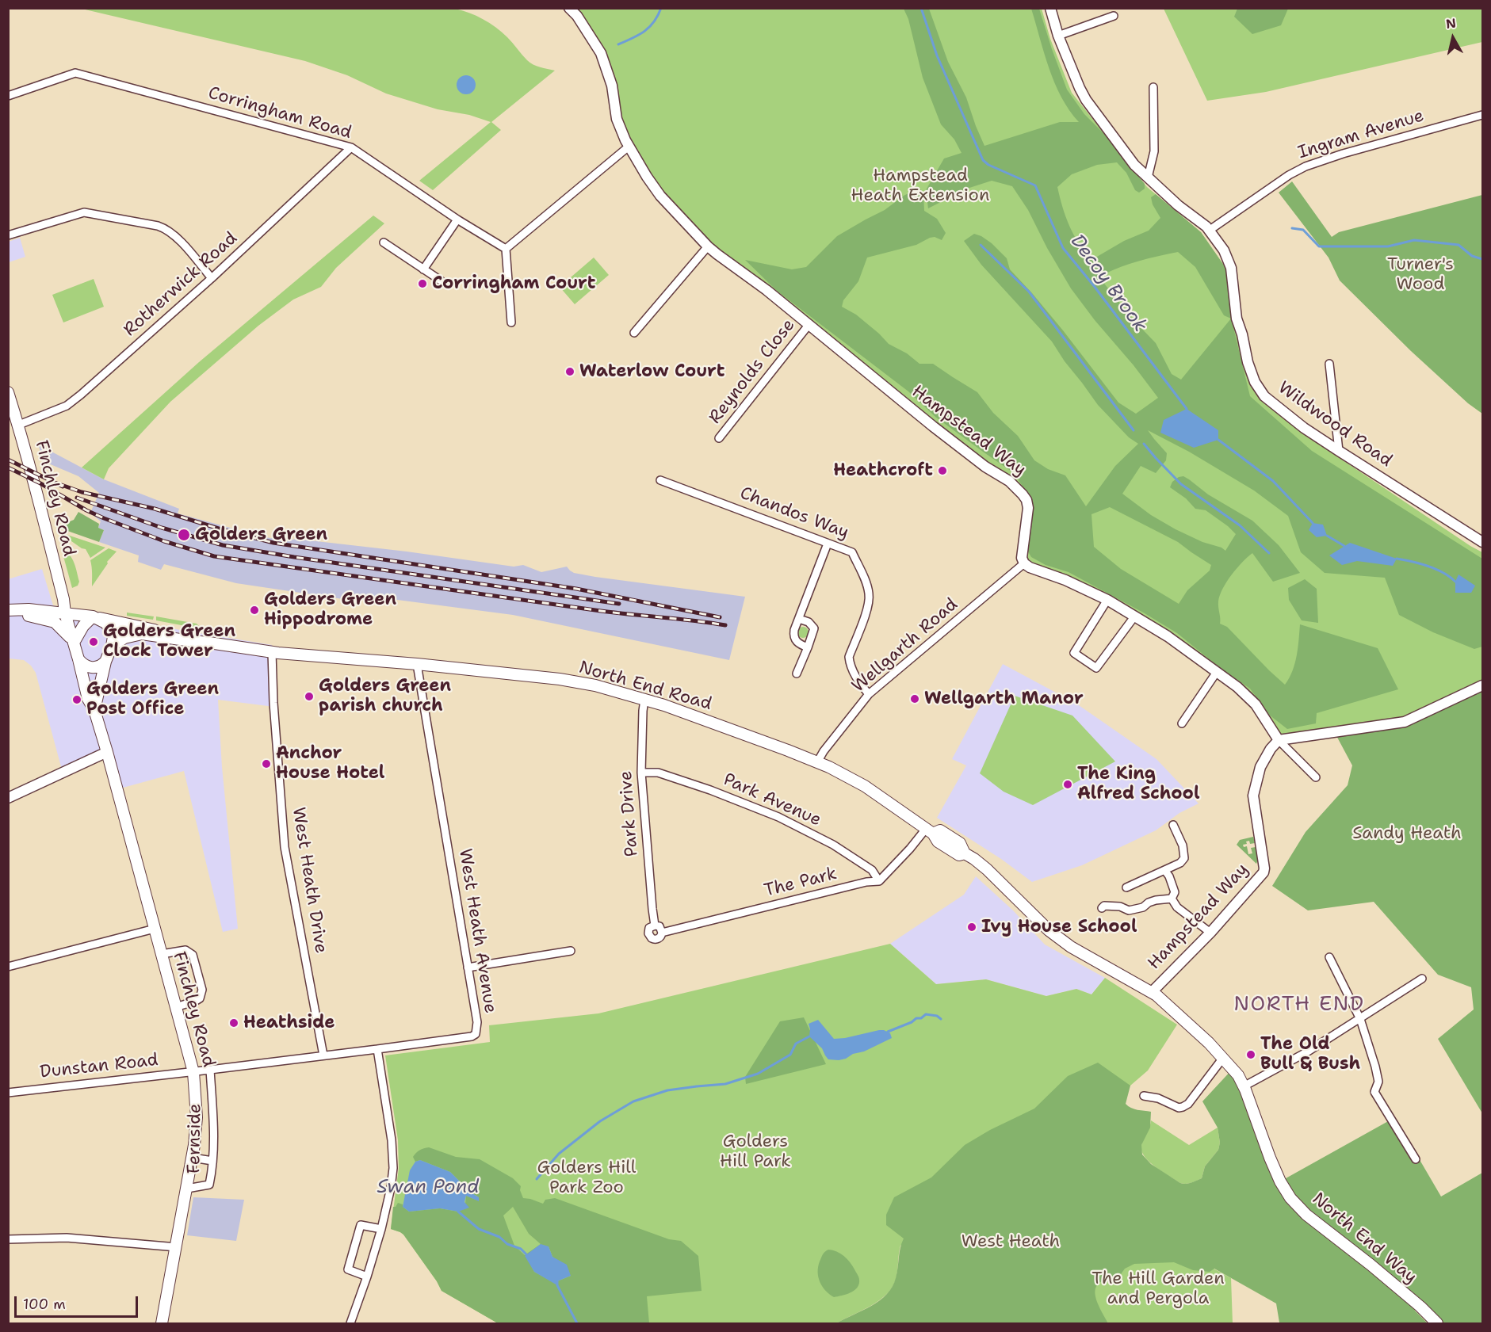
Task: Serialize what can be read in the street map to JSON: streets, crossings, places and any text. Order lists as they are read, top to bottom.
{
  "streets": {
    "main road": ["Finchley Road", "North End Road", "North End Way"],
    "street": [
      "Corringham Road",
      "Ingram Avenue",
      "Rotherwick Road",
      "Reynolds Close",
      "Wildwood Road",
      "Hampstead Way",
      "Chandos Way",
      "Wellgarth Road",
      "Park Avenue",
      "Park Drive",
      "West Heath Drive",
      "The Park",
      "West Heath Avenue",
      "Dunstan Road",
      "Fernside"
    ]
  },
  "crossings": [
    ["Corringham Road", "Rotherwick Road"],
    ["Ingram Avenue", "Wildwood Road"],
    ["Rotherwick Road", "Finchley Road"],
    ["Reynolds Close", "Hampstead Way"],
    ["Hampstead Way", "Wellgarth Road"],
    ["Hampstead Way", "North End Road"],
    ["Hampstead Way", "North End Way"],
    ["Finchley Road", "North End Road"],
    ["Finchley Road", "West Heath Avenue"],
    ["Finchley Road", "Dunstan Road"],
    ["Finchley Road", "Fernside"],
    ["Chandos Way", "Wellgarth Road"],
    ["Wellgarth Road", "North End Road"],
    ["North End Road", "Park Drive"],
    ["North End Road", "West Heath Drive"],
    ["North End Road", "West Heath Avenue"],
    ["North End Road", "North End Way"],
    ["Park Avenue", "Park Drive"],
    ["Park Avenue", "The Park"],
    ["Park Drive", "The Park"],
    ["West Heath Drive", "West Heath Avenue"],
    ["West Heath Avenue", "Dunstan Road"],
    ["West Heath Avenue", "Fernside"]
  ],
  "districts": ["NORTH END"],
  "water": ["Decoy Brook", "Swan Pond"],
  "parks": [
    "Hampstead Heath Extension",
    "Turner's Wood",
    "Sandy Heath",
    "Golders Hill Park",
    "Golders Hill Park Zoo",
    "West Heath",
    "The Hill Garden and Pergola"
  ],
  "places": [
    "Corringham Court",
    "Waterlow Court",
    "Heathcroft",
    "Golders Green",
    "Golders Green Hippodrome",
    "Golders Green Clock Tower",
    "Golders Green parish church",
    "Wellgarth Manor",
    "Golders Green Post Office",
    "Anchor House Hotel",
    "The King Alfred School",
    "Ivy House School",
    "Heathside",
    "The Old Bull & Bush"
  ],
  "scale_bar": "100 m",
  "north": "top"
}
